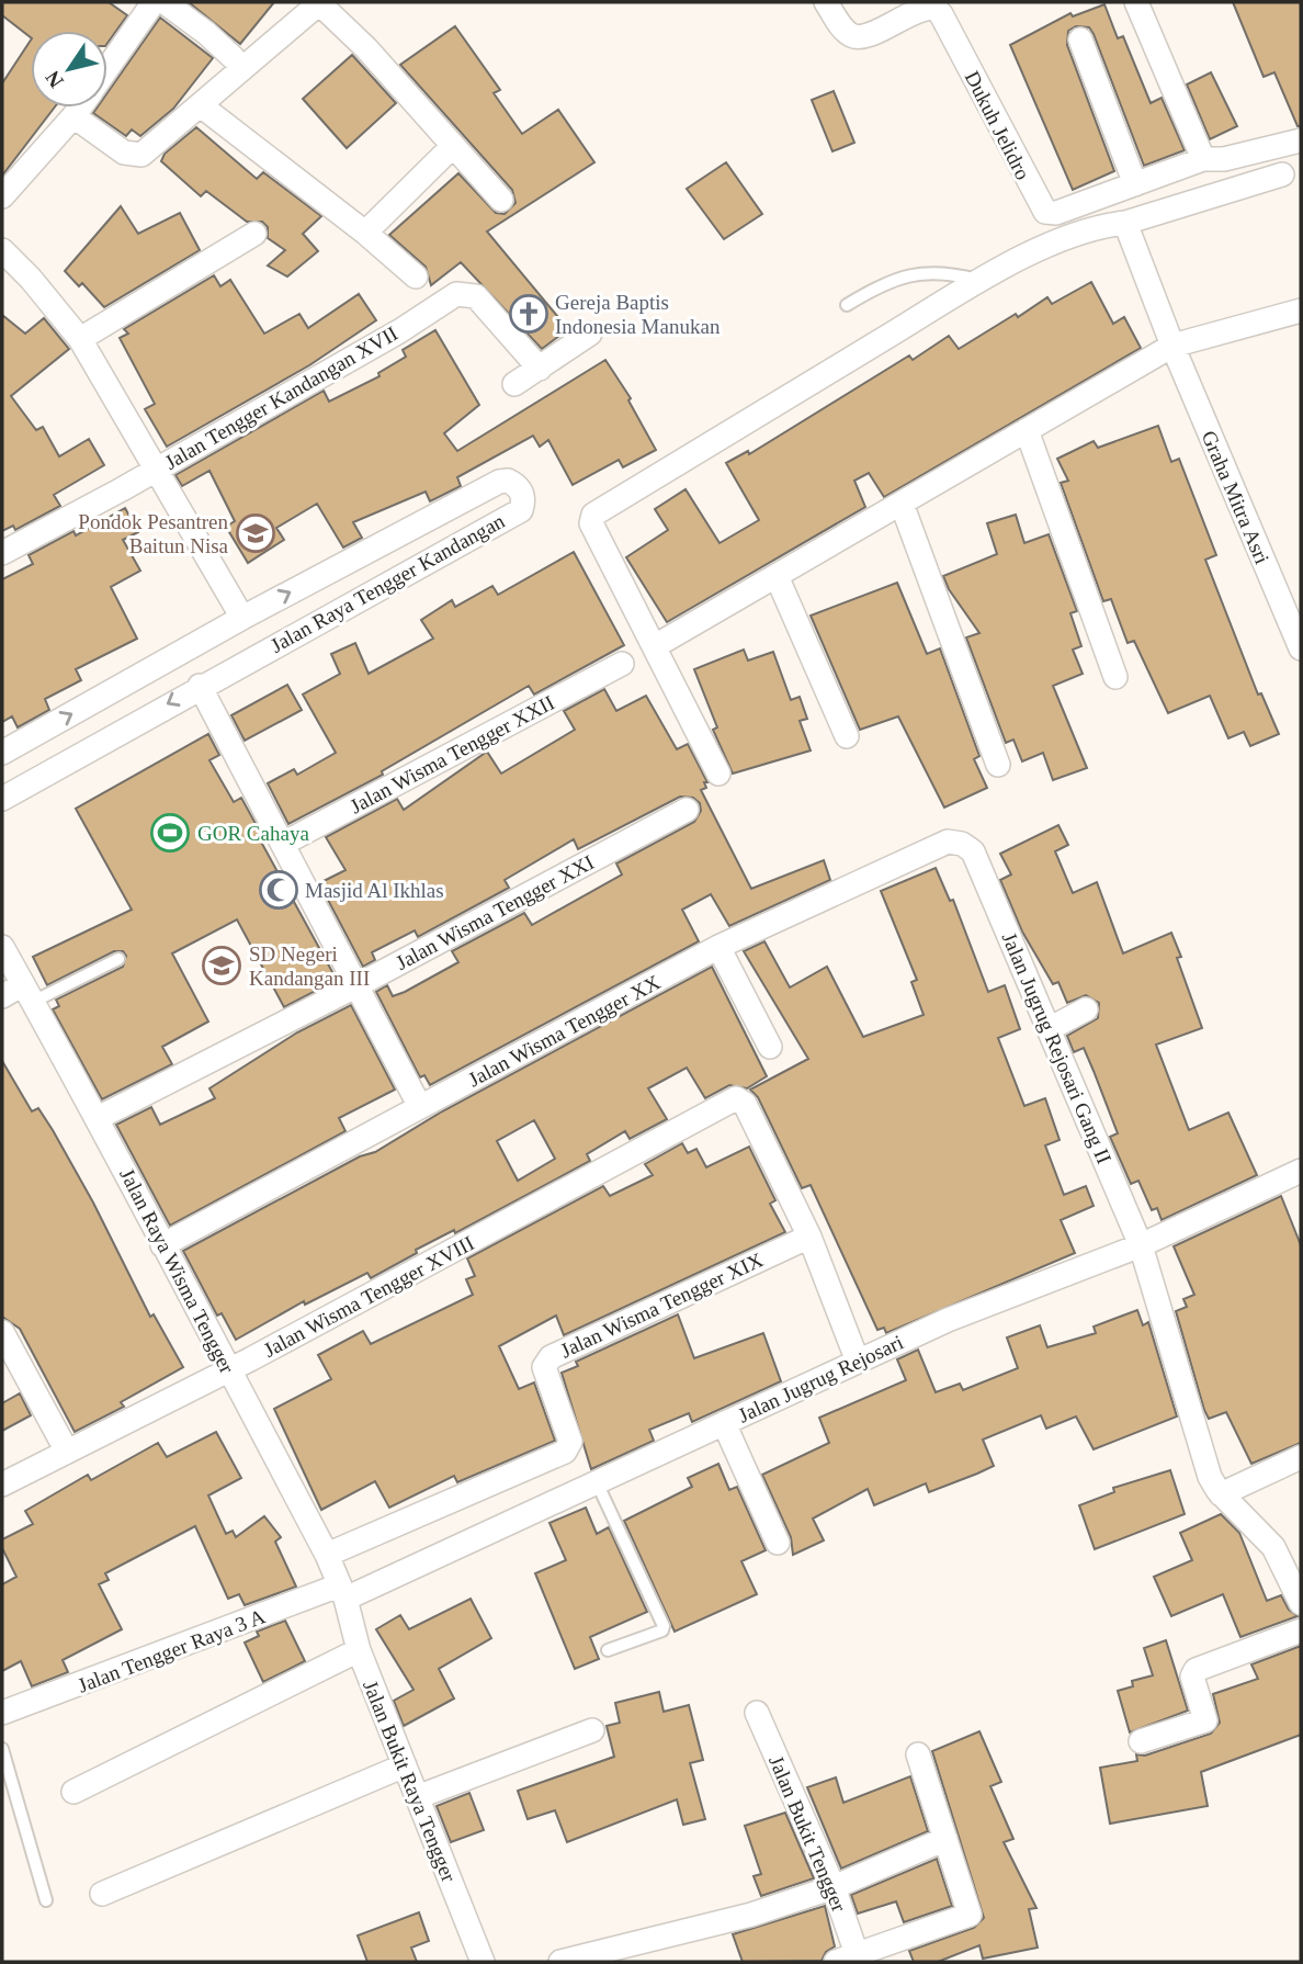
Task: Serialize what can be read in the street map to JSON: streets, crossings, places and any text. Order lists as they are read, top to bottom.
{
  "streets": {
    "street": [
      "Dukuh Jelidro",
      "Jalan Tengger Kandangan XVII",
      "Graha Mitra Asri",
      "Jalan Raya Tengger Kandangan",
      "Jalan Wisma Tengger XXII",
      "Jalan Wisma Tengger XXI",
      "Jalan Wisma Tengger XX",
      "Jalan Jugrug Rejosari Gang II",
      "Jalan Raya Wisma Tengger",
      "Jalan Wisma Tengger XVIII",
      "Jalan Wisma Tengger XIX",
      "Jalan Jugrug Rejosari",
      "Jalan Tengger Raya 3 A",
      "Jalan Bukit Raya Tengger",
      "Jalan Bukit Tengger"
    ]
  },
  "crossings": [
    ["Jalan Wisma Tengger XXI", "Jalan Raya Wisma Tengger"],
    ["Jalan Wisma Tengger XX", "Jalan Jugrug Rejosari Gang II"],
    ["Jalan Wisma Tengger XX", "Jalan Raya Wisma Tengger"],
    ["Jalan Jugrug Rejosari Gang II", "Jalan Jugrug Rejosari"],
    ["Jalan Raya Wisma Tengger", "Jalan Wisma Tengger XVIII"],
    ["Jalan Raya Wisma Tengger", "Jalan Wisma Tengger XIX"],
    ["Jalan Raya Wisma Tengger", "Jalan Jugrug Rejosari"],
    ["Jalan Raya Wisma Tengger", "Jalan Tengger Raya 3 A"],
    ["Jalan Raya Wisma Tengger", "Jalan Bukit Raya Tengger"],
    ["Jalan Wisma Tengger XVIII", "Jalan Wisma Tengger XIX"],
    ["Jalan Jugrug Rejosari", "Jalan Tengger Raya 3 A"],
    ["Jalan Jugrug Rejosari", "Jalan Bukit Raya Tengger"],
    ["Jalan Tengger Raya 3 A", "Jalan Bukit Raya Tengger"]
  ],
  "places": {
    "church": ["Gereja Baptis Indonesia Manukan"],
    "school or university": ["Pondok Pesantren Baitun Nisa", "SD Negeri Kandangan III"],
    "sports": ["GOR Cahaya"],
    "mosque": ["Masjid Al Ikhlas"]
  },
  "north": "bottom left"
}
